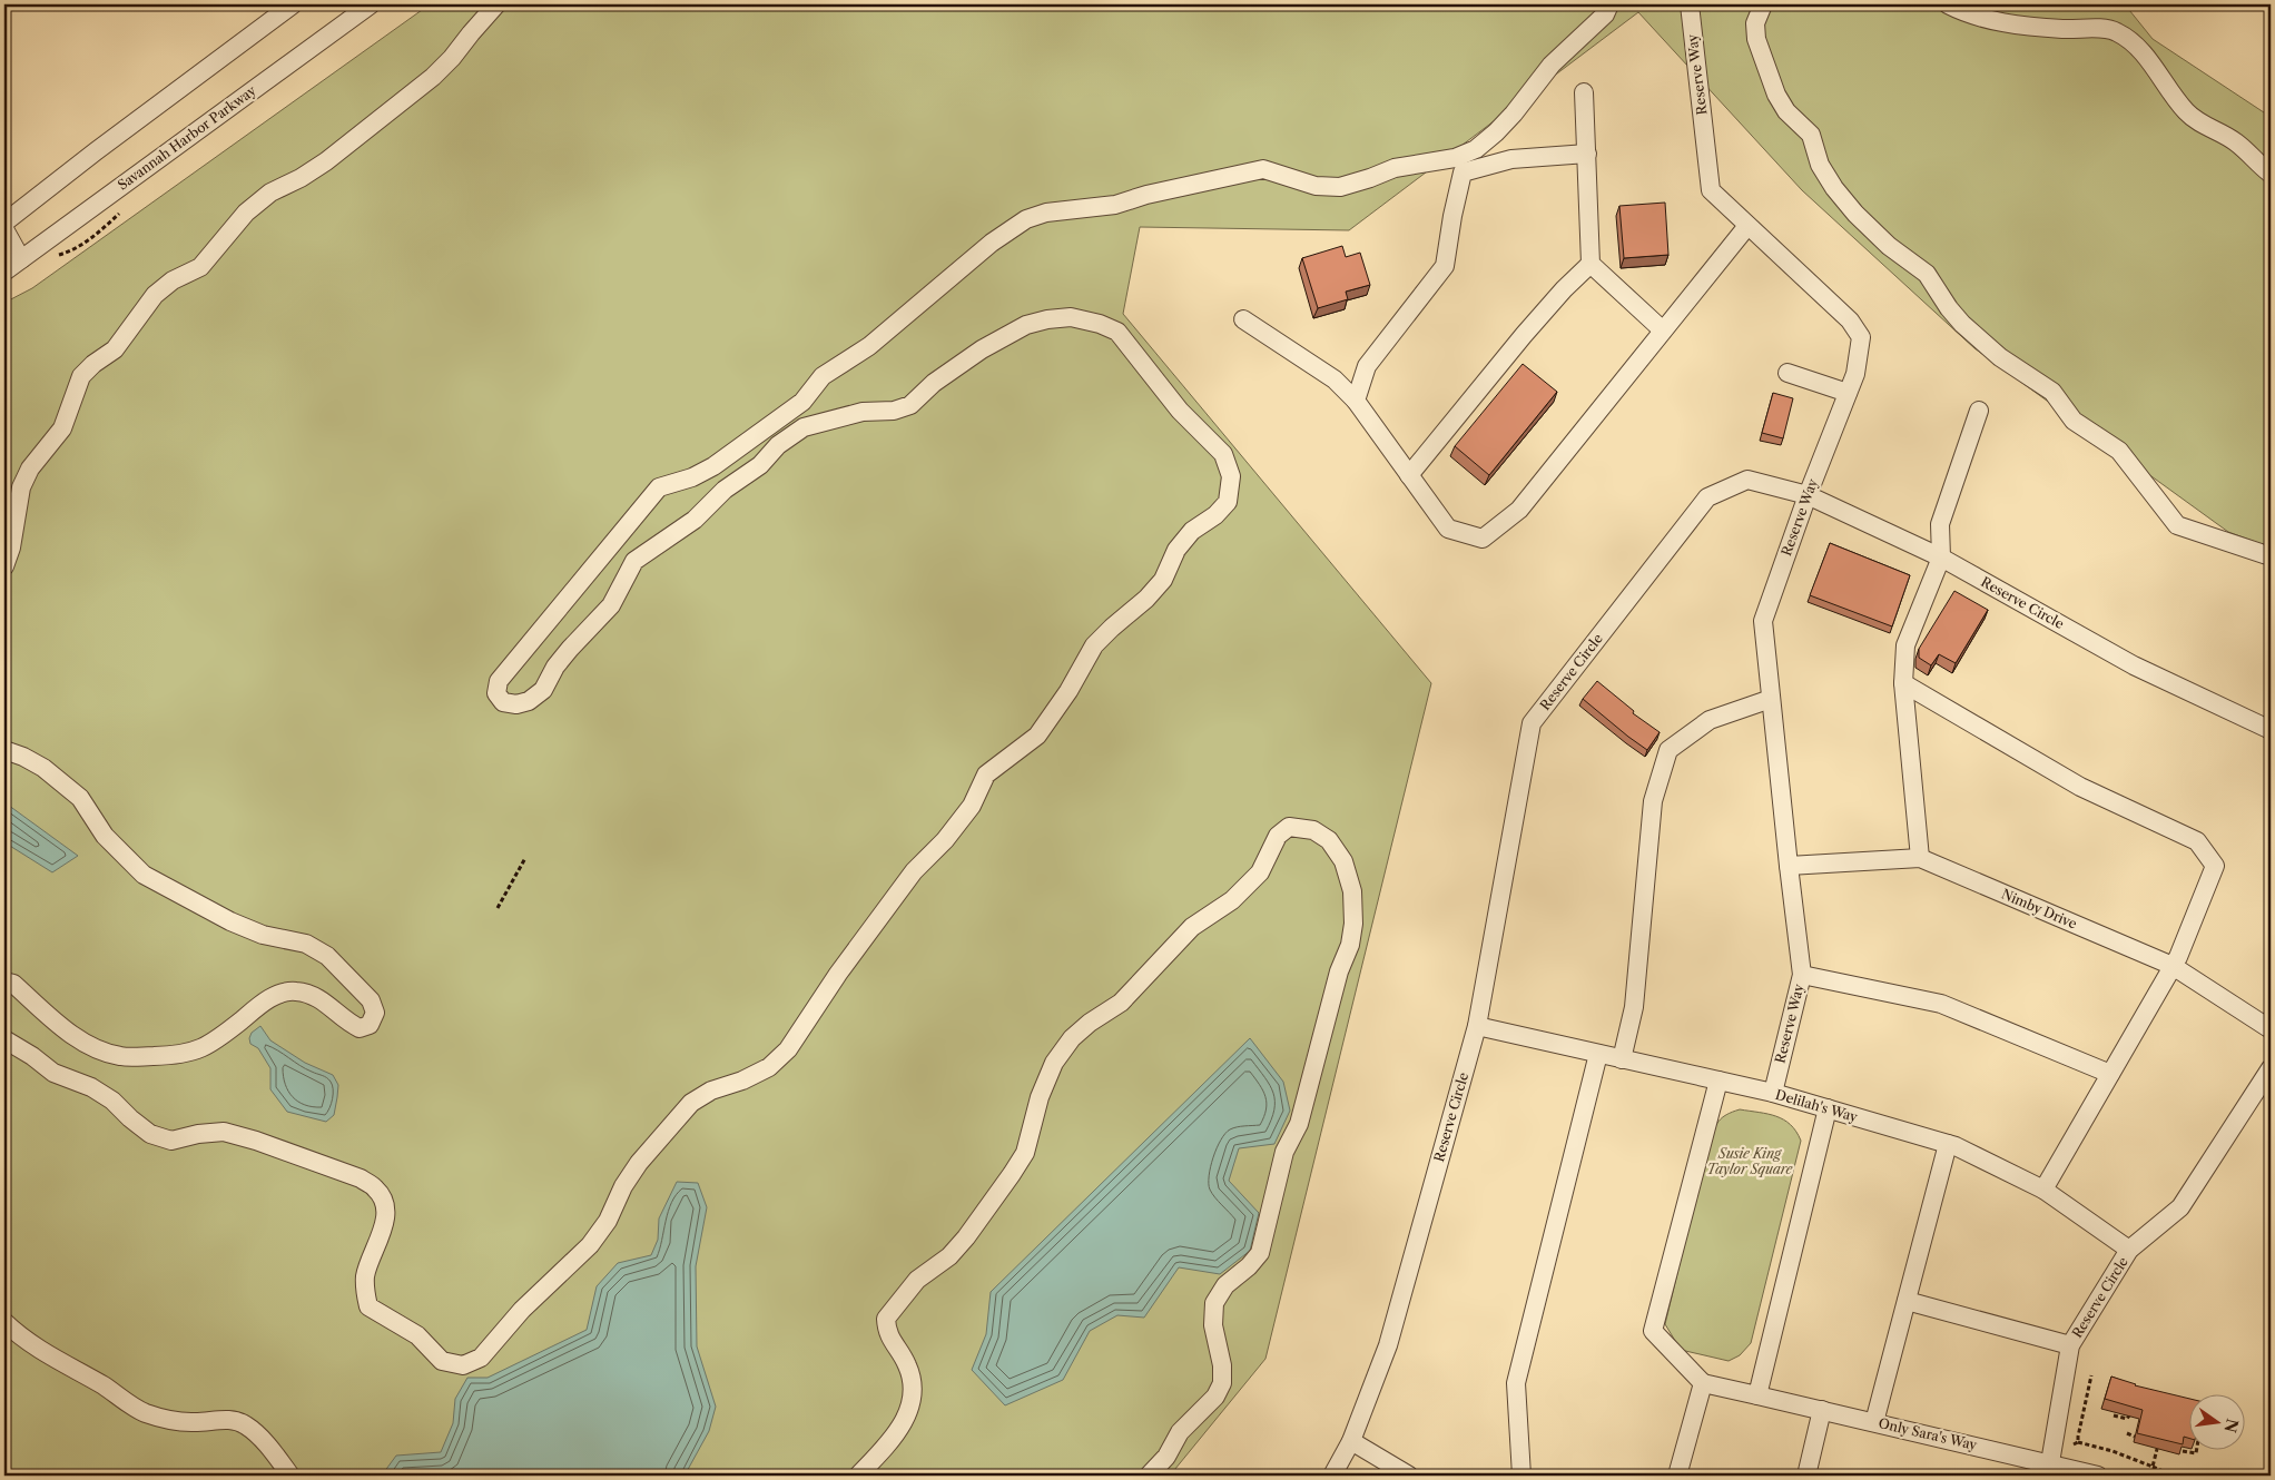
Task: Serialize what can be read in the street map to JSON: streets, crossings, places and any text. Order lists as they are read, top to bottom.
{
  "streets": {
    "street": [
      "Reserve Way",
      "Savannah Harbor Parkway",
      "Reserve Circle",
      "Nimby Drive",
      "Delilah's Way",
      "Only Sara's Way"
    ]
  },
  "crossings": [
    ["Reserve Way", "Reserve Circle"],
    ["Reserve Way", "Nimby Drive"],
    ["Reserve Way", "Delilah's Way"],
    ["Reserve Circle", "Delilah's Way"],
    ["Reserve Circle", "Only Sara's Way"]
  ],
  "parks": ["Susie King Taylor Square"],
  "north": "right"
}
